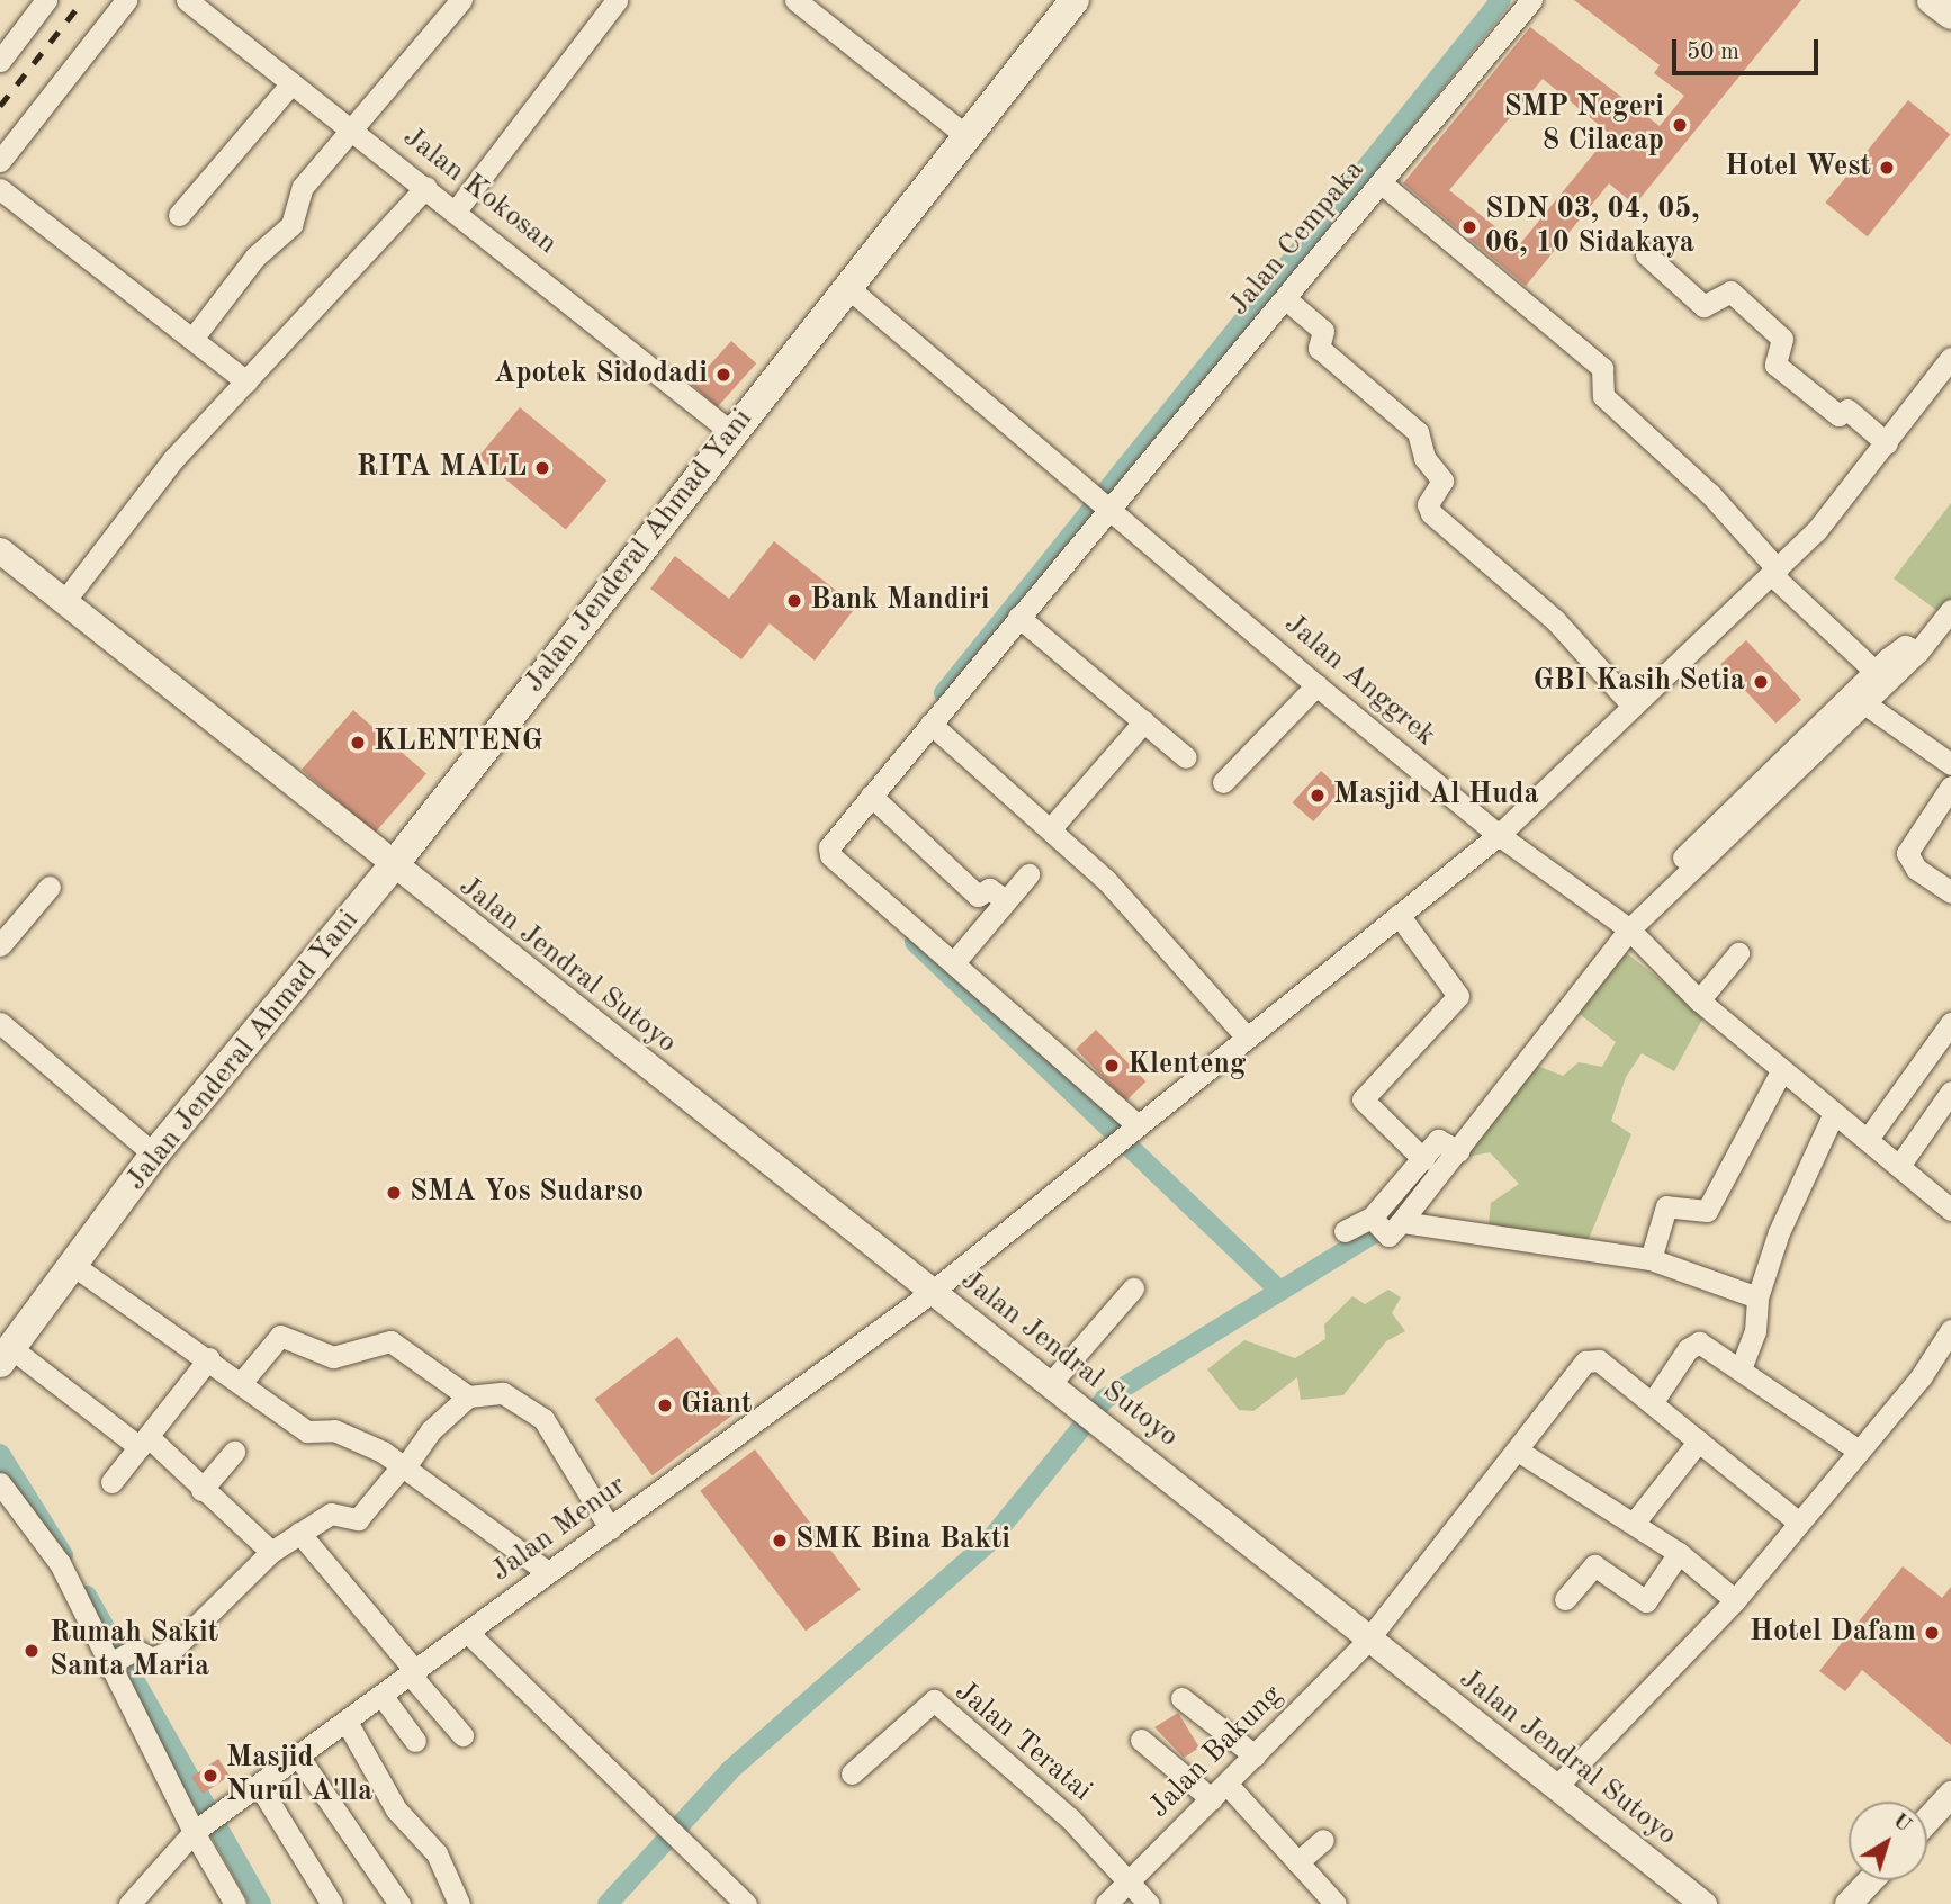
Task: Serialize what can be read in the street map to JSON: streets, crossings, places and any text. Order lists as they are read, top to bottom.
{
  "streets": {
    "main road": ["Jalan Jenderal Ahmad Yani"],
    "street": [
      "Jalan Kokosan",
      "Jalan Cempaka",
      "Jalan Anggrek",
      "Jalan Jendral Sutoyo",
      "Jalan Menur",
      "Jalan Teratai",
      "Jalan Bakung"
    ]
  },
  "crossings": [
    ["Jalan Kokosan", "Jalan Jenderal Ahmad Yani"],
    ["Jalan Cempaka", "Jalan Anggrek"],
    ["Jalan Jenderal Ahmad Yani", "Jalan Anggrek"],
    ["Jalan Jenderal Ahmad Yani", "Jalan Jendral Sutoyo"],
    ["Jalan Anggrek", "Jalan Menur"],
    ["Jalan Jendral Sutoyo", "Jalan Menur"],
    ["Jalan Jendral Sutoyo", "Jalan Bakung"],
    ["Jalan Teratai", "Jalan Bakung"]
  ],
  "places": [
    "SMP Negeri 8 Cilacap",
    "Hotel West",
    "SDN 03, 04, 05, 06, 10 Sidakaya",
    "Apotek Sidodadi",
    "RITA MALL",
    "Bank Mandiri",
    "GBI Kasih Setia",
    "KLENTENG",
    "Masjid Al Huda",
    "Klenteng",
    "SMA Yos Sudarso",
    "Giant",
    "SMK Bina Bakti",
    "Hotel Dafam",
    "Rumah Sakit Santa Maria",
    "Masjid Nurul A'lla"
  ],
  "scale_bar": "50 m",
  "north": "top right"
}
